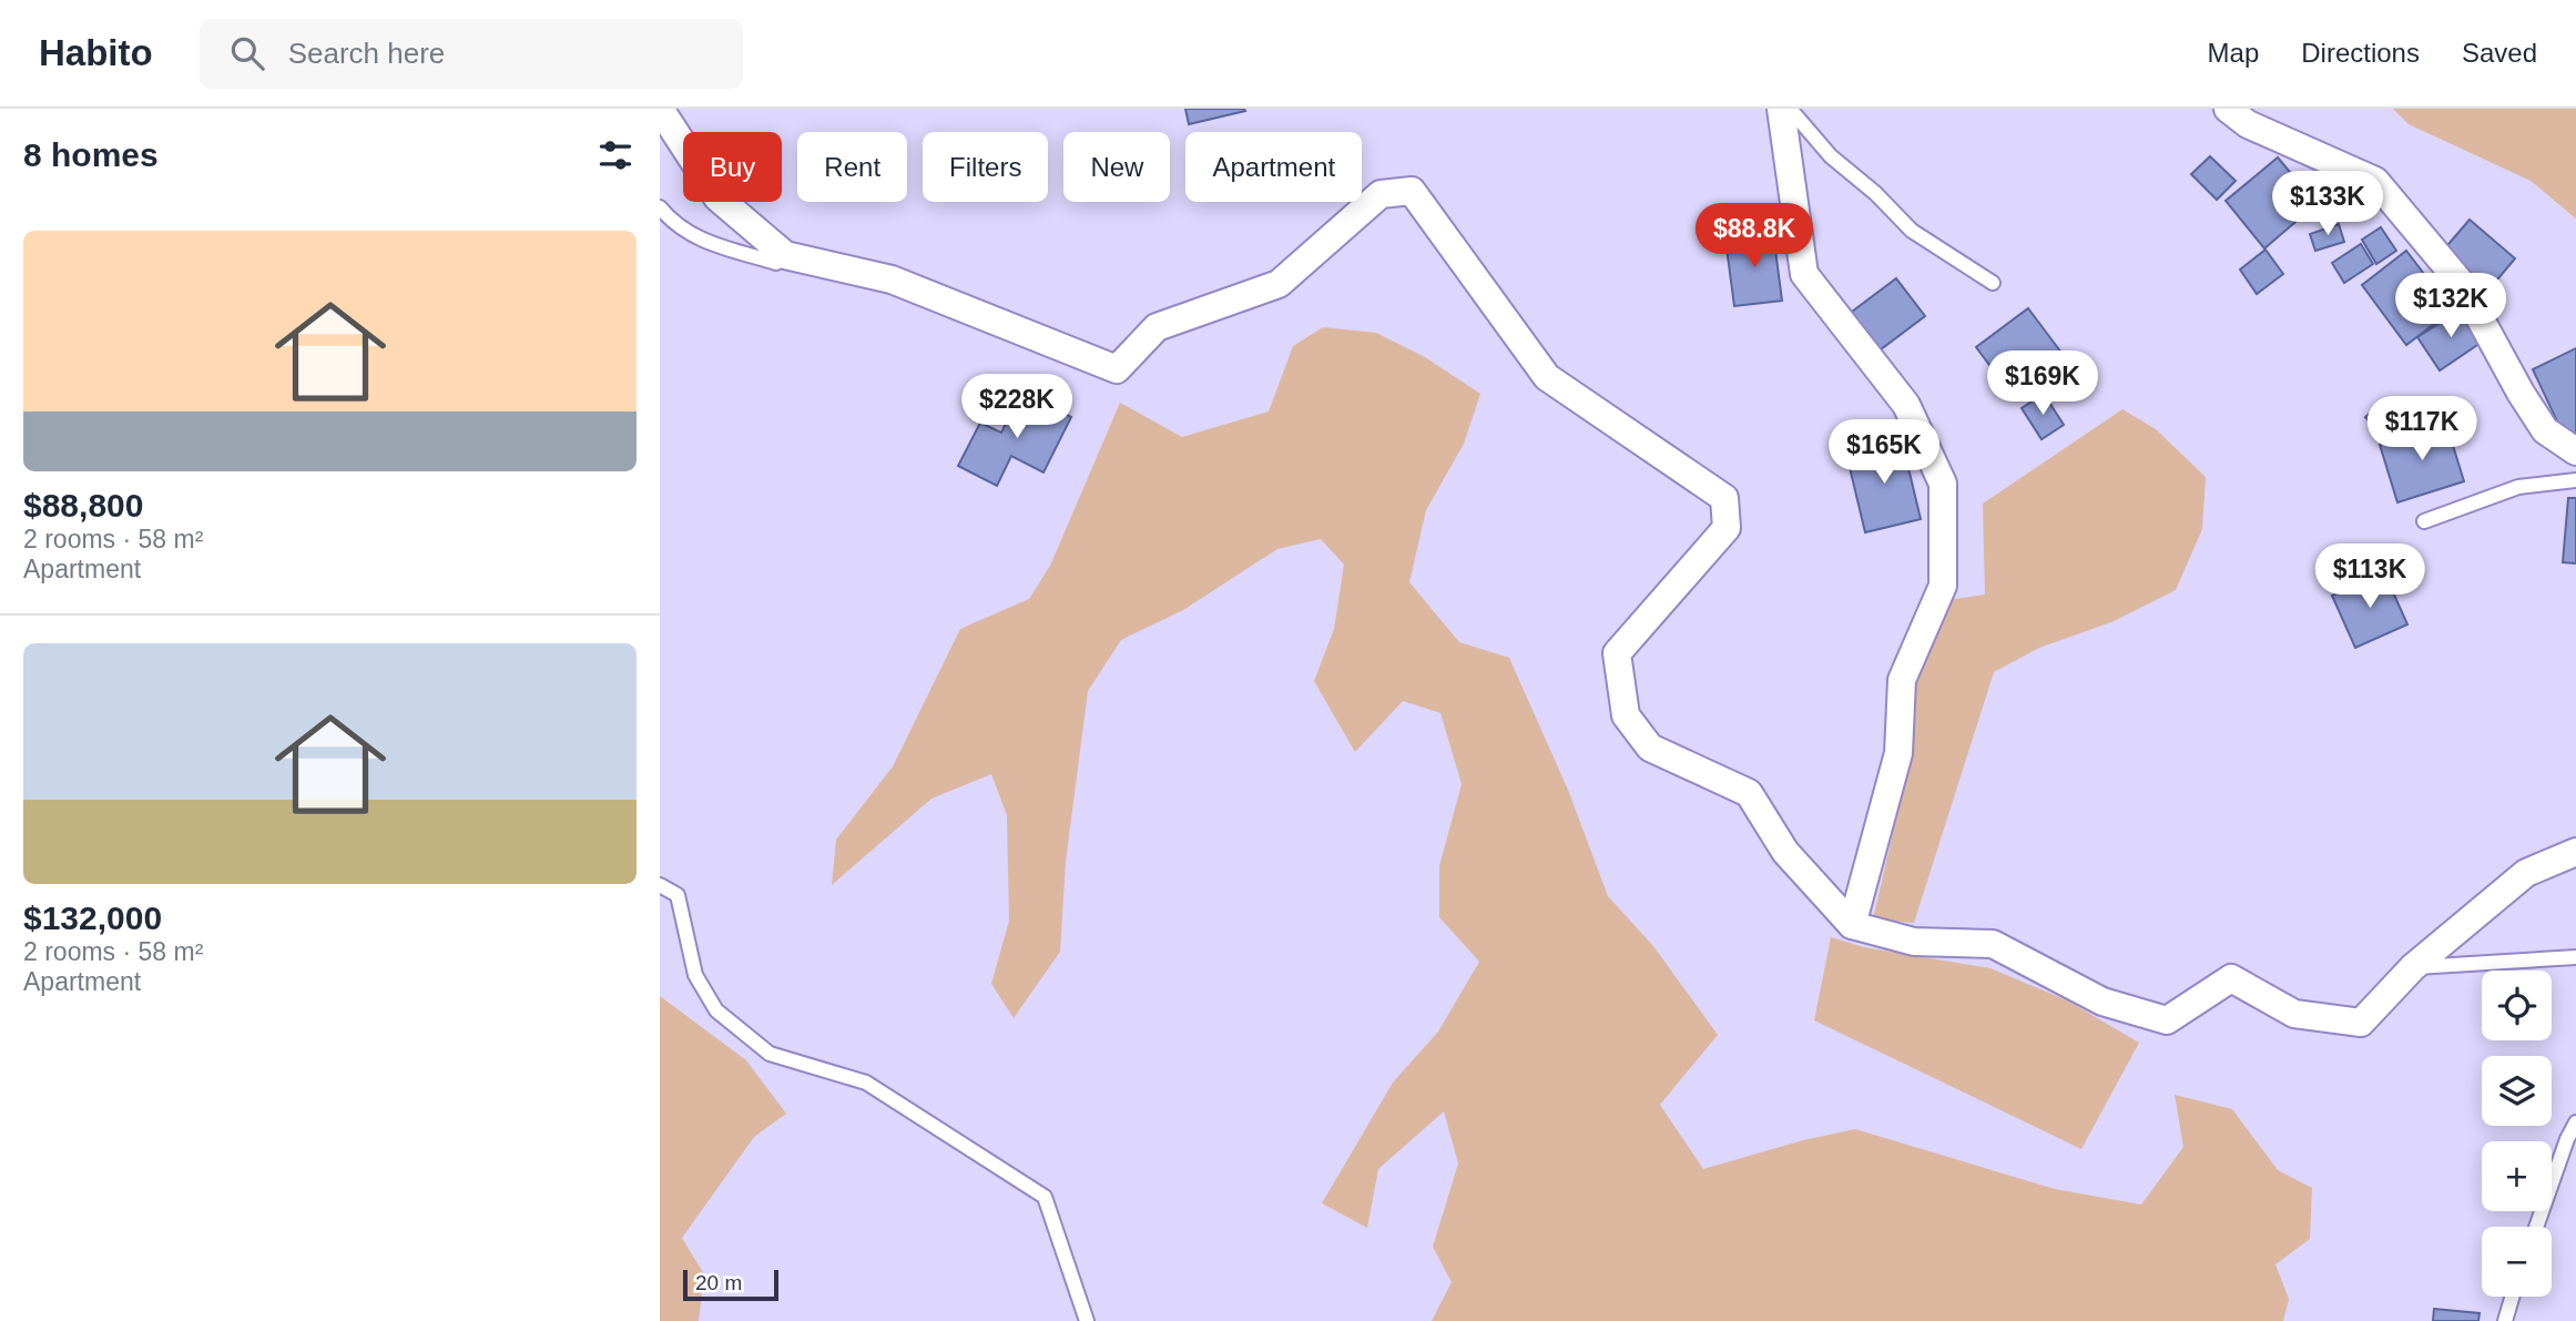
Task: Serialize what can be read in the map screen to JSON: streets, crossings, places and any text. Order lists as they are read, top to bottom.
{
  "scale_bar": "20 m",
  "page": {
    "header": "Habito",
    "search": "Search here",
    "nav": ["Map", "Directions", "Saved"],
    "heading": "8 homes",
    "chip": [
      "Buy",
      "Rent",
      "Filters",
      "New",
      "Apartment"
    ],
    "price": [
      "$133K",
      "$88.8K",
      "$132K",
      "$169K",
      "$228K",
      "$117K",
      "$165K",
      "$113K"
    ],
    "list": [
      {
        "name": "$88,800",
        "note": "2 rooms · 58 m² · Apartment"
      },
      {
        "name": "$132,000",
        "note": "2 rooms · 58 m² · Apartment"
      }
    ],
    "map_buttons": ["+", "−"],
    "scale": "20 m"
  }
}
